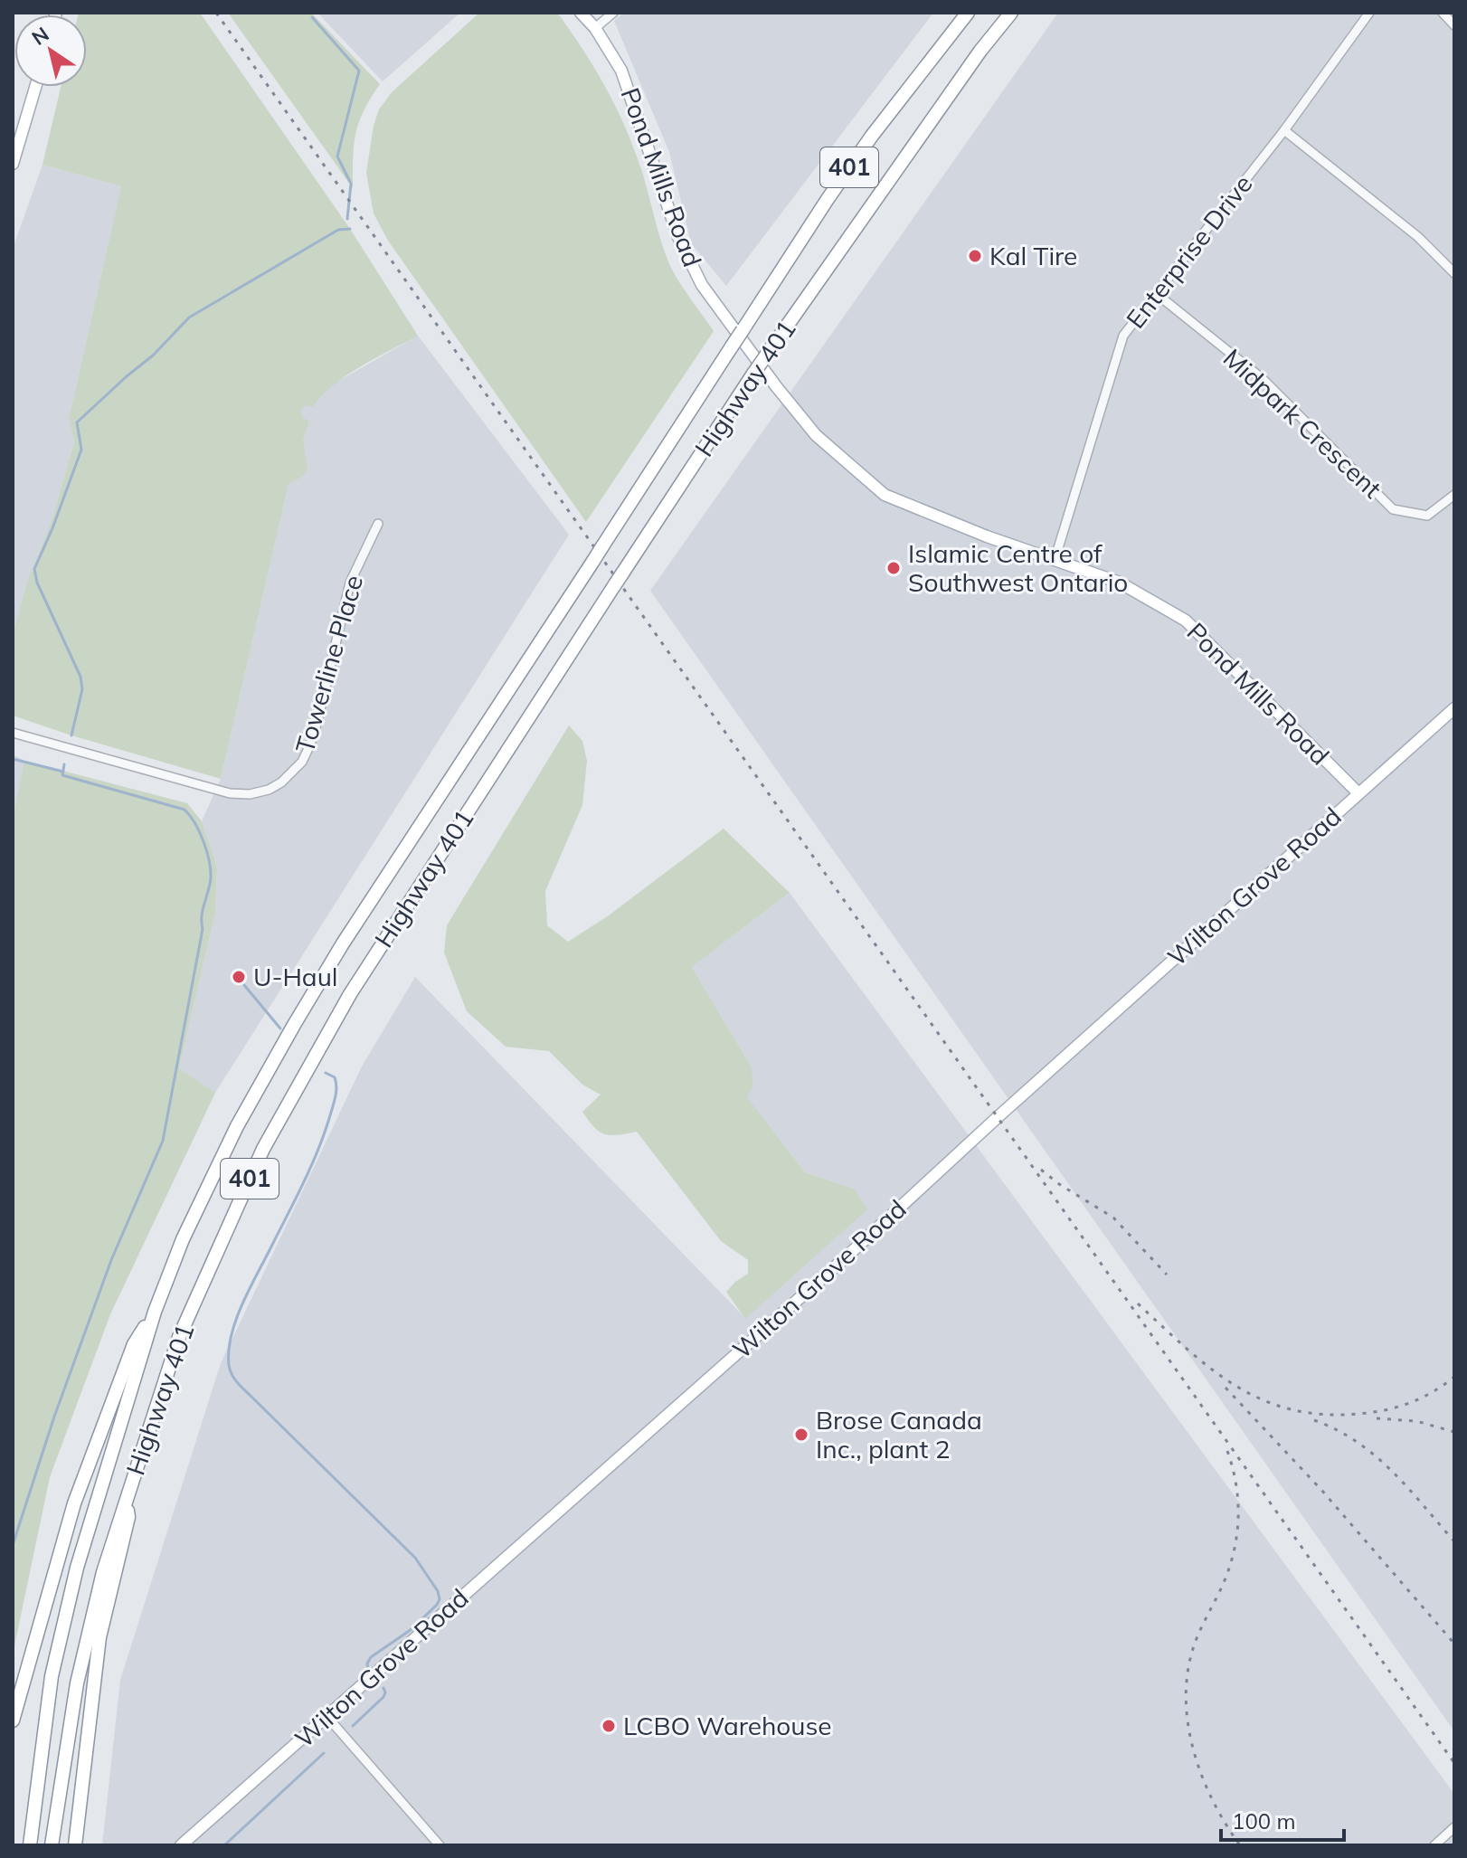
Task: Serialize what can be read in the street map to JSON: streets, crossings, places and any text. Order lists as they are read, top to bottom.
{
  "streets": {
    "highway": ["401", "Highway 401"],
    "main road": ["Pond Mills Road", "Wilton Grove Road"],
    "street": ["Enterprise Drive", "Midpark Crescent", "Towerline Place"]
  },
  "crossings": [
    ["Pond Mills Road", "Enterprise Drive"],
    ["Pond Mills Road", "Wilton Grove Road"],
    ["Enterprise Drive", "Midpark Crescent"]
  ],
  "places": [
    "Kal Tire",
    "Islamic Centre of Southwest Ontario",
    "U-Haul",
    "Brose Canada Inc., plant 2",
    "LCBO Warehouse"
  ],
  "scale_bar": "100 m",
  "north": "top left"
}
